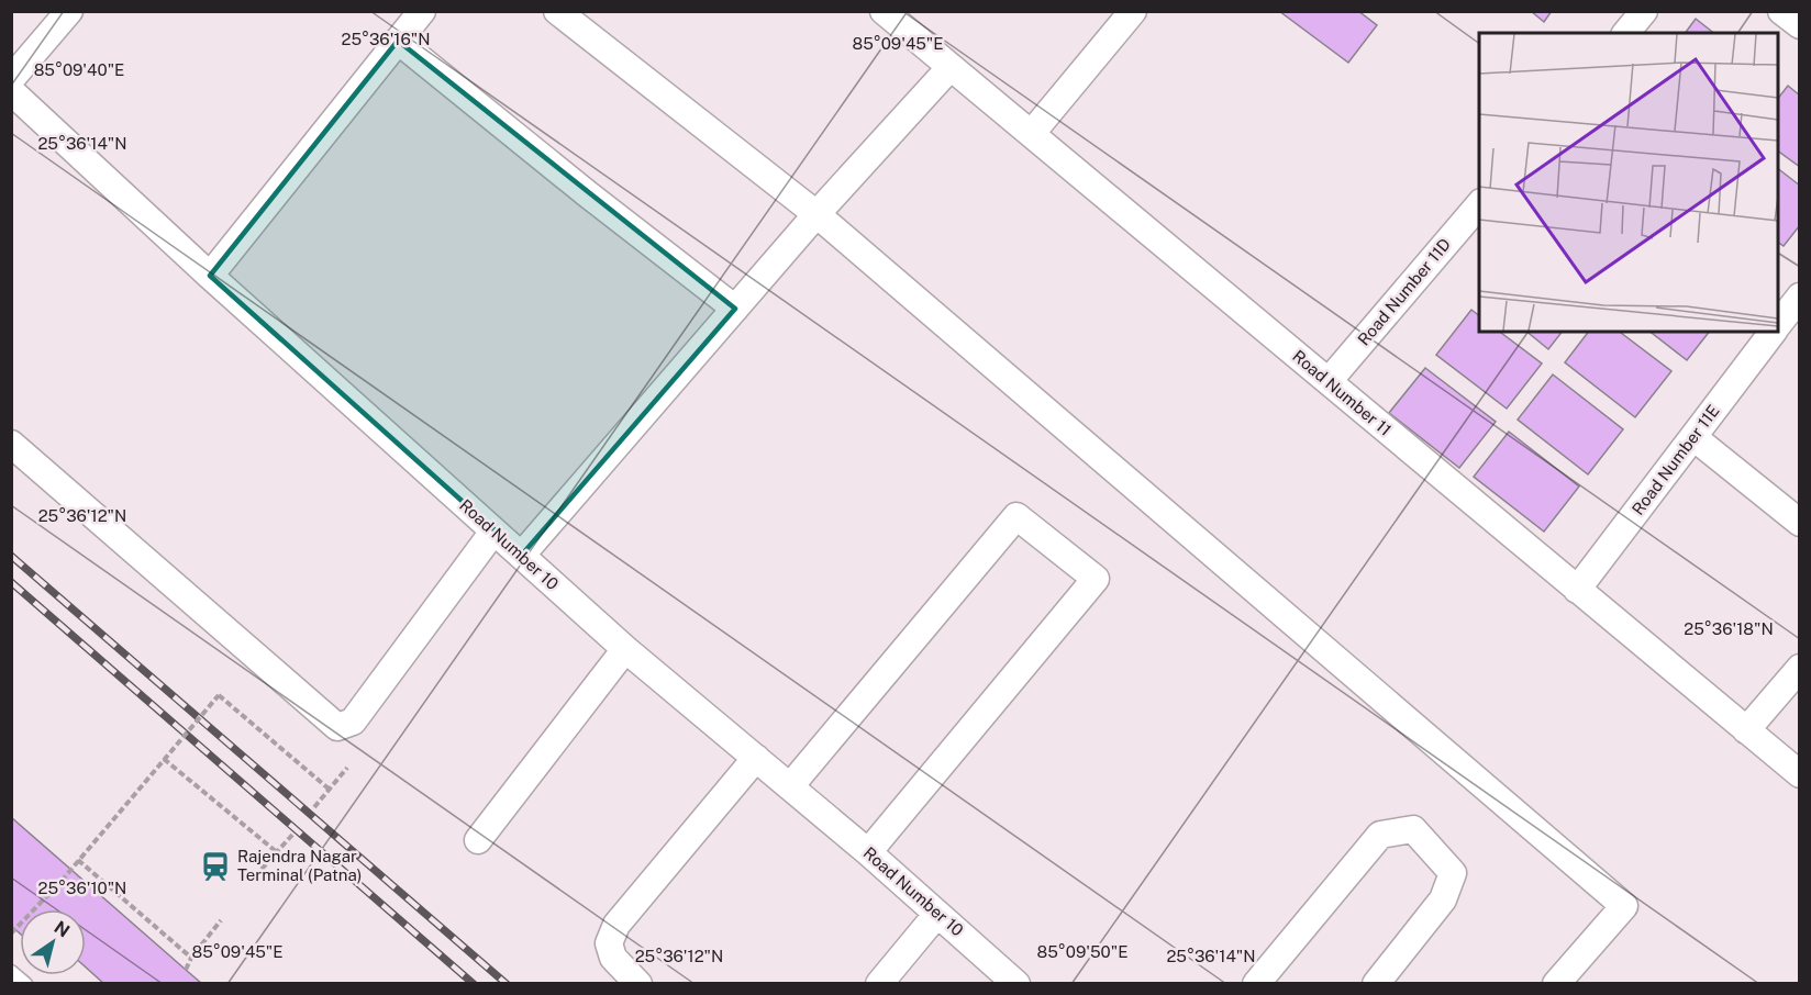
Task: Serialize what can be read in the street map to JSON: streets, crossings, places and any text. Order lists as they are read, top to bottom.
{
  "streets": {
    "street": [
      "Road Number 11D",
      "Road Number 11",
      "Road Number 11E",
      "Road Number 10"
    ]
  },
  "crossings": [
    ["Road Number 11D", "Road Number 11"],
    ["Road Number 11", "Road Number 11E"]
  ],
  "places": {
    "station": ["Rajendra Nagar Terminal (Patna)"]
  },
  "north": "top right",
  "coordinates": [
    "25°36'16\"N",
    "85°09'45\"E",
    "85°09'40\"E",
    "25°36'14\"N",
    "25°36'12\"N",
    "25°36'18\"N",
    "25°36'10\"N",
    "85°09'50\"E"
  ]
}
